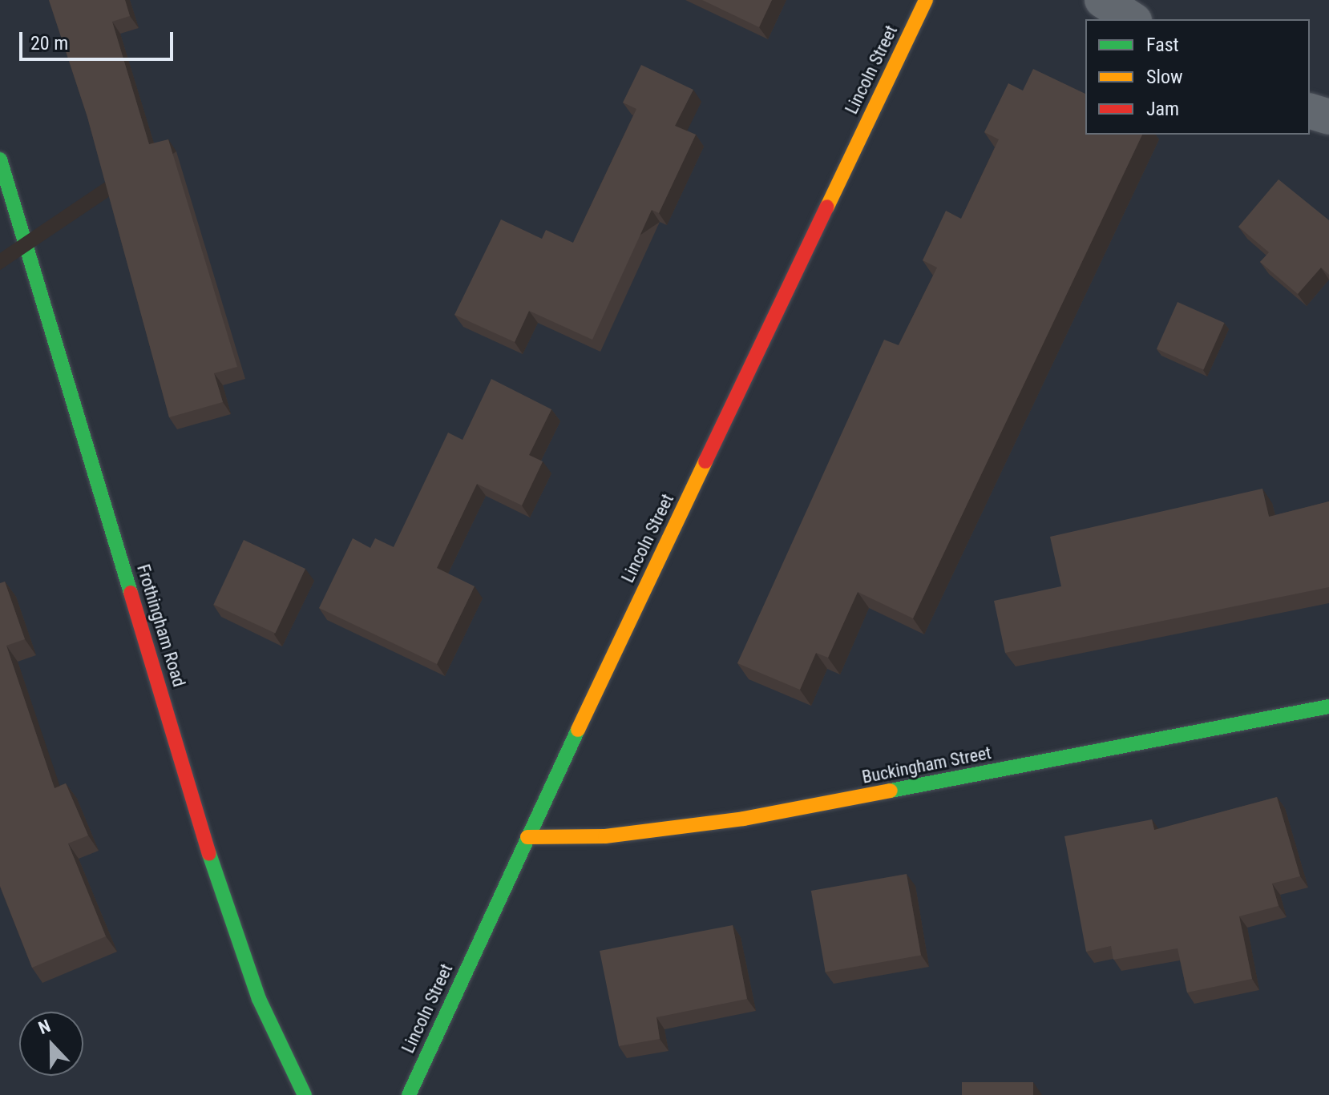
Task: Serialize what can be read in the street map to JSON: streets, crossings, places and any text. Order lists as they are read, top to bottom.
{
  "streets": {
    "street": ["Lincoln Street", "Frothingham Road", "Buckingham Street"]
  },
  "crossings": [
    ["Lincoln Street", "Buckingham Street"]
  ],
  "legend": ["Fast", "Slow", "Jam"],
  "scale_bar": "20 m",
  "north": "top"
}
